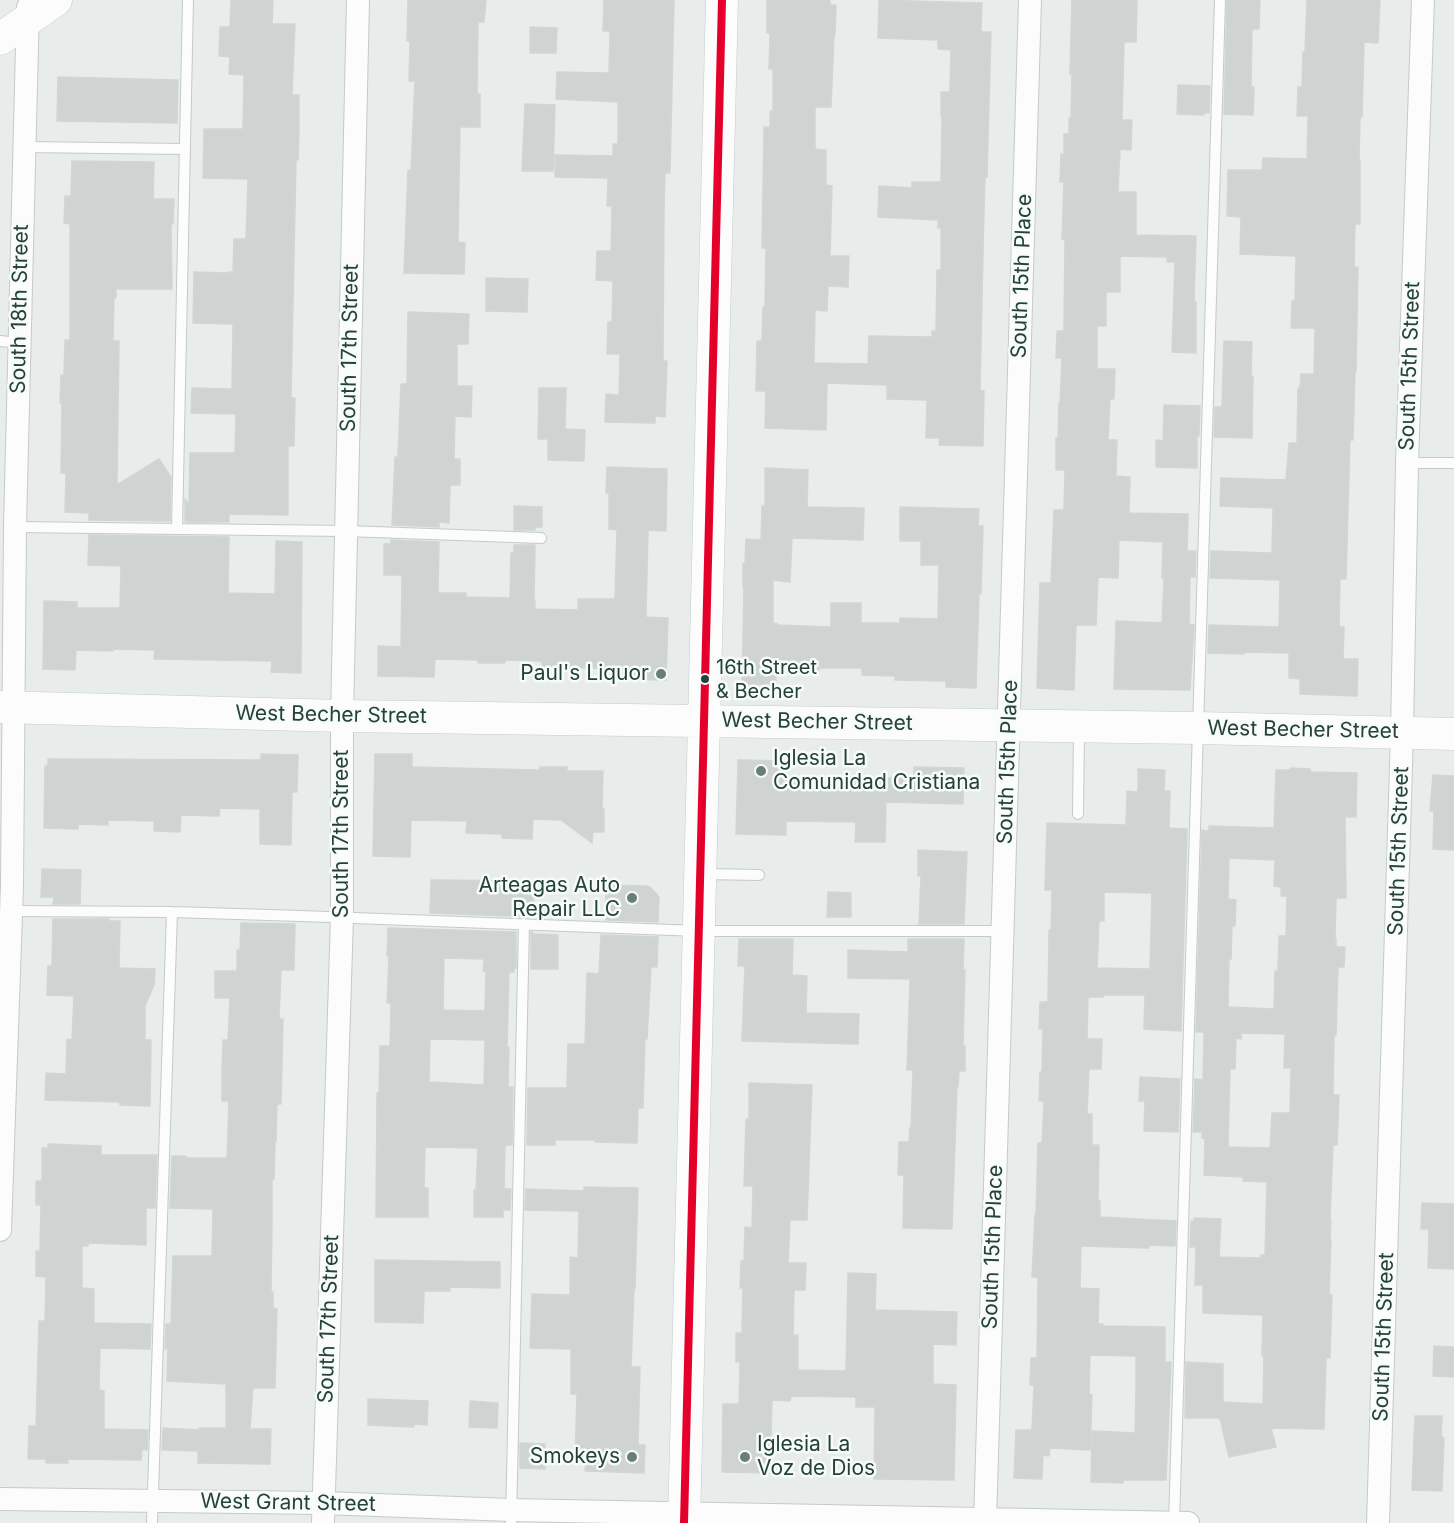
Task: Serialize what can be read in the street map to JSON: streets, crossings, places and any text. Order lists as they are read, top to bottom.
{
  "streets": {
    "main road": ["West Becher Street"],
    "street": [
      "South 15th Place",
      "South 18th Street",
      "South 17th Street",
      "South 15th Street",
      "West Grant Street"
    ]
  },
  "crossings": [
    ["South 15th Place", "West Becher Street"],
    ["South 15th Place", "West Grant Street"],
    ["South 18th Street", "West Becher Street"],
    ["South 17th Street", "West Becher Street"],
    ["South 17th Street", "West Grant Street"],
    ["South 15th Street", "West Becher Street"]
  ],
  "places": [
    "Paul's Liquor",
    "16th Street & Becher",
    "Iglesia La Comunidad Cristiana",
    "Arteagas Auto Repair LLC",
    "Smokeys",
    "Iglesia La Voz de Dios"
  ]
}
